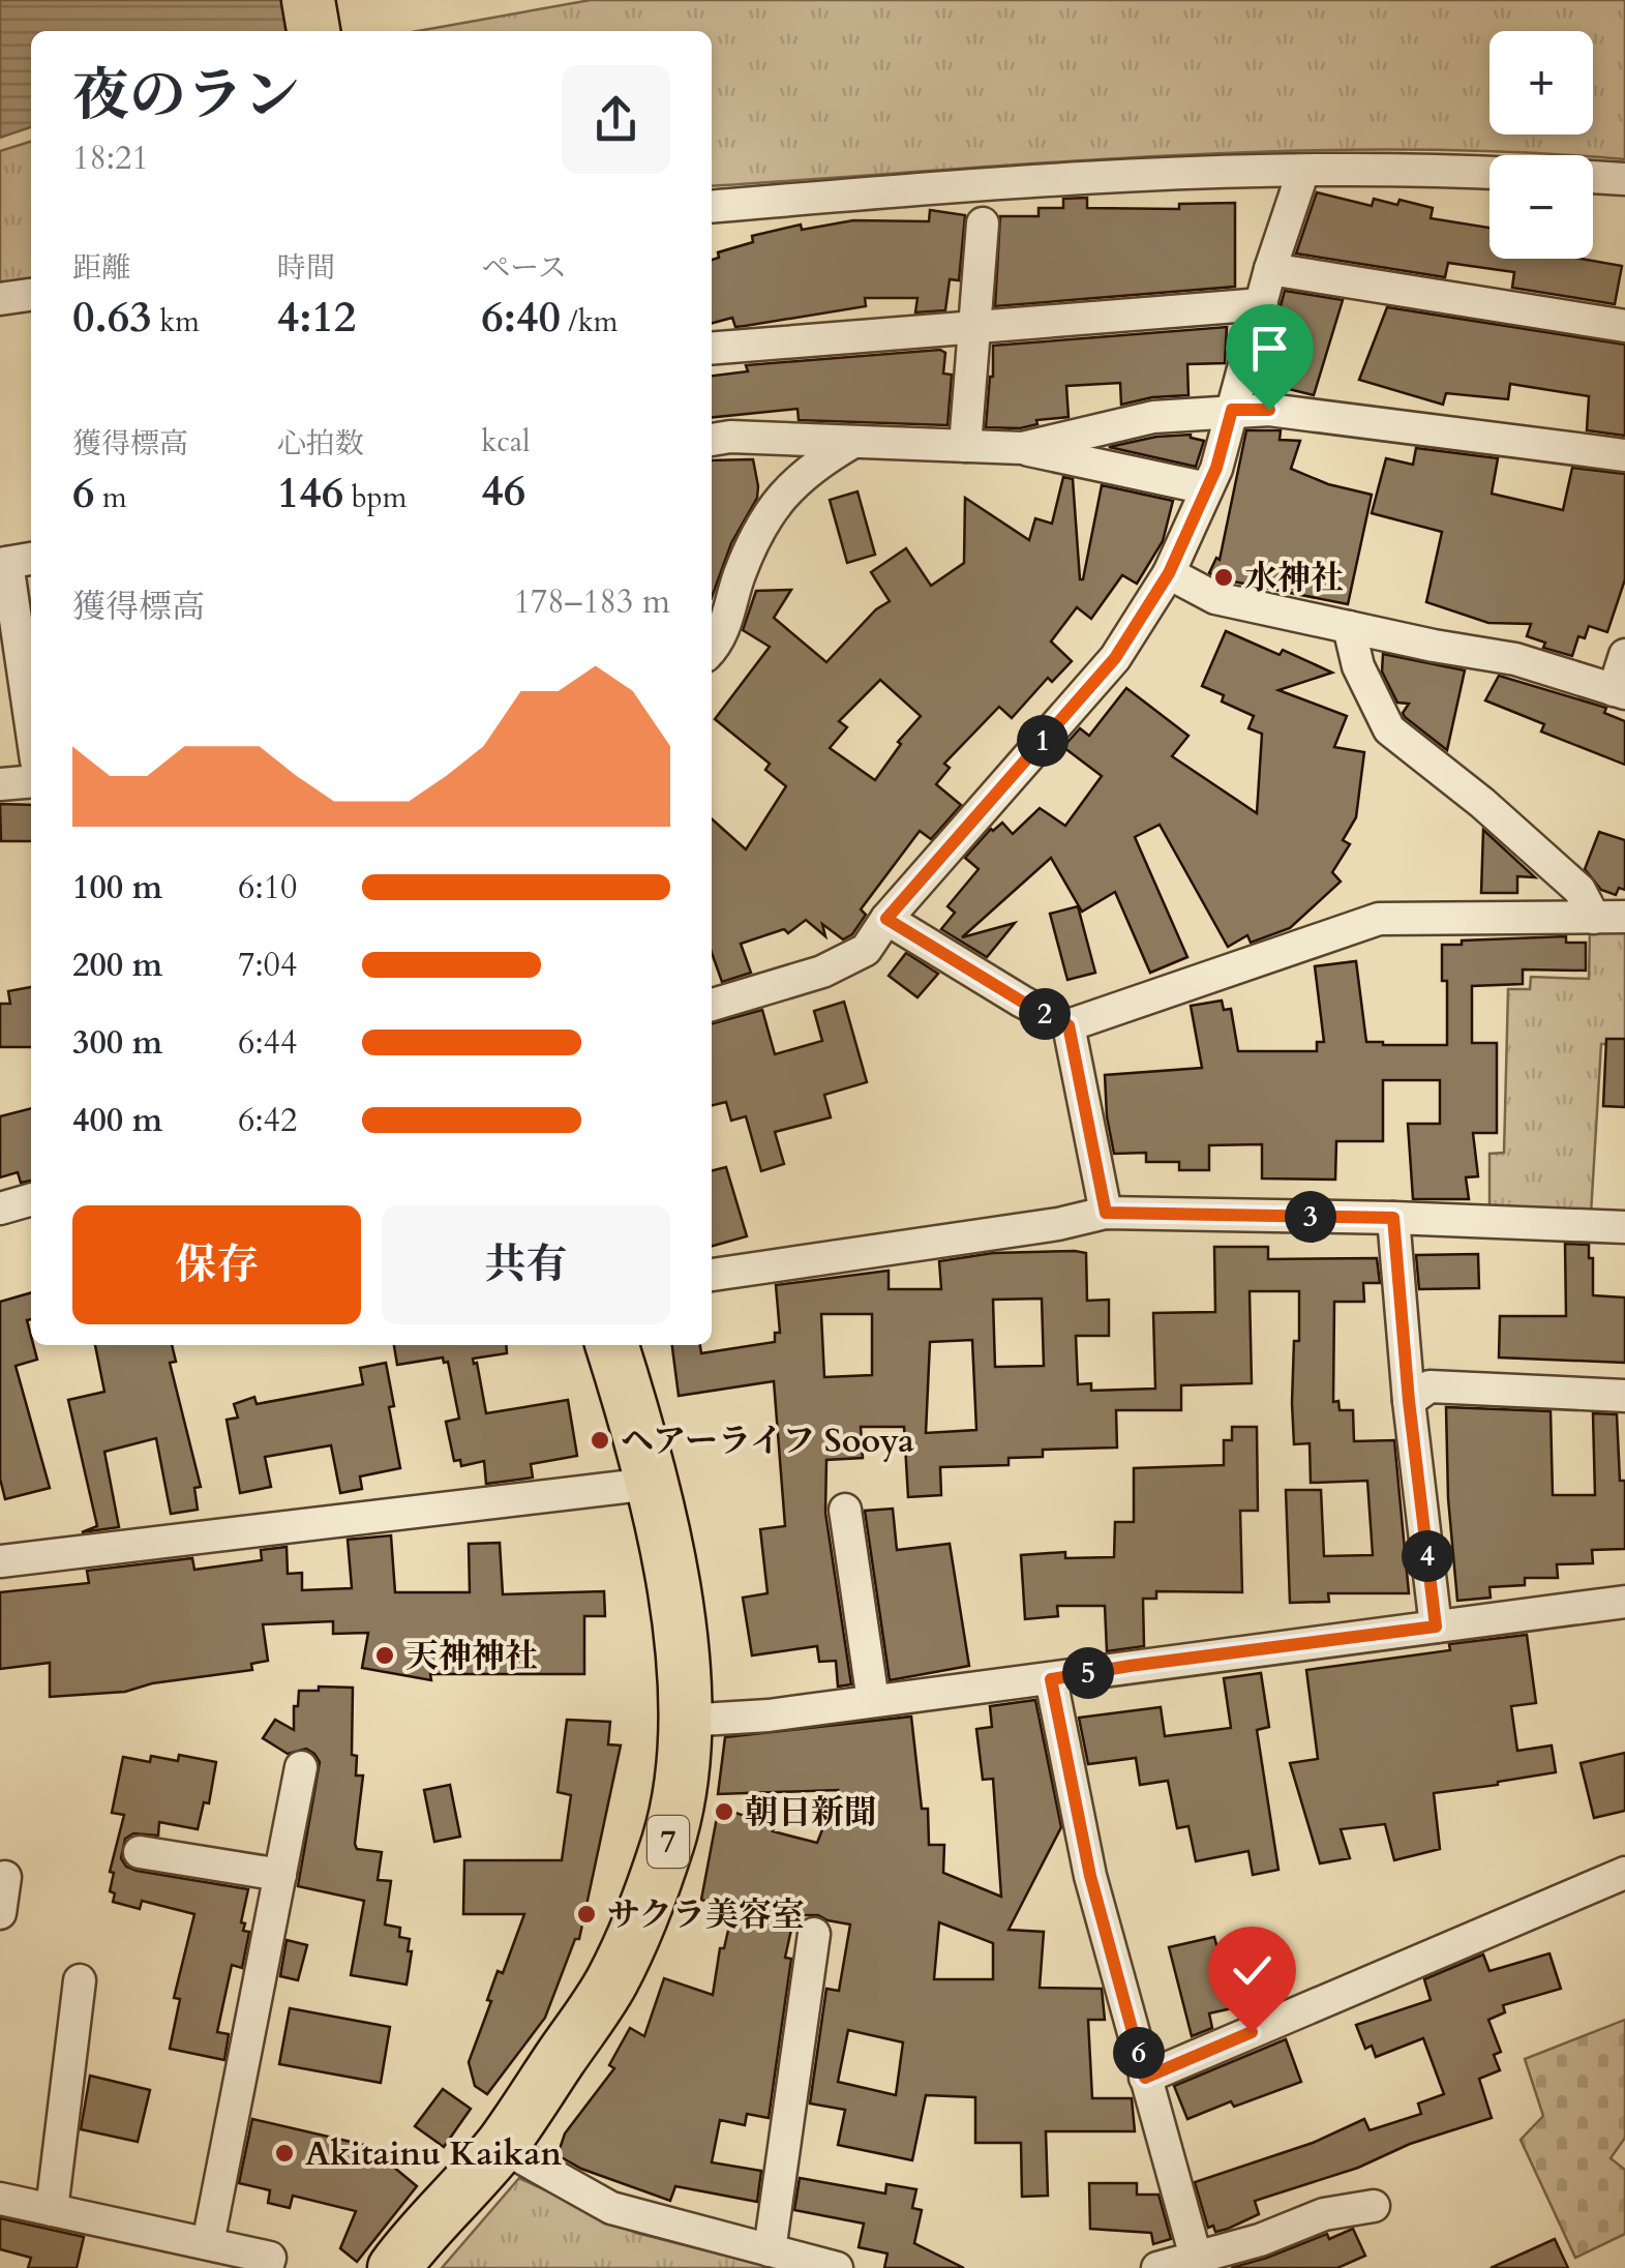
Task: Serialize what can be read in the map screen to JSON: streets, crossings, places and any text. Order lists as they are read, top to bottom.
{
  "streets": {
    "highway": ["7"]
  },
  "places": [
    "水神社",
    "ヘアーライフ Sooya",
    "天神神社",
    "朝日新聞",
    "サクラ美容室",
    "Akitainu Kaikan"
  ],
  "page": {
    "map_buttons": ["+", "−"],
    "heading": ["夜のラン", "18:21"],
    "stats": [
      ["距離", "0.63 km"],
      ["時間", "4:12"],
      ["ペース", "6:40 /km"],
      ["獲得標高", "6 m"],
      ["心拍数", "146 bpm"],
      ["kcal", "46"]
    ],
    "chart": ["獲得標高", "178–183 m"],
    "pins": [
      "1",
      "2",
      "3",
      "4",
      "5",
      "6"
    ],
    "list": [
      {
        "name": "100 m",
        "note": "6:10"
      },
      {
        "name": "200 m",
        "note": "7:04"
      },
      {
        "name": "300 m",
        "note": "6:44"
      },
      {
        "name": "400 m",
        "note": "6:42"
      }
    ],
    "buttons": ["保存", "共有"]
  }
}
